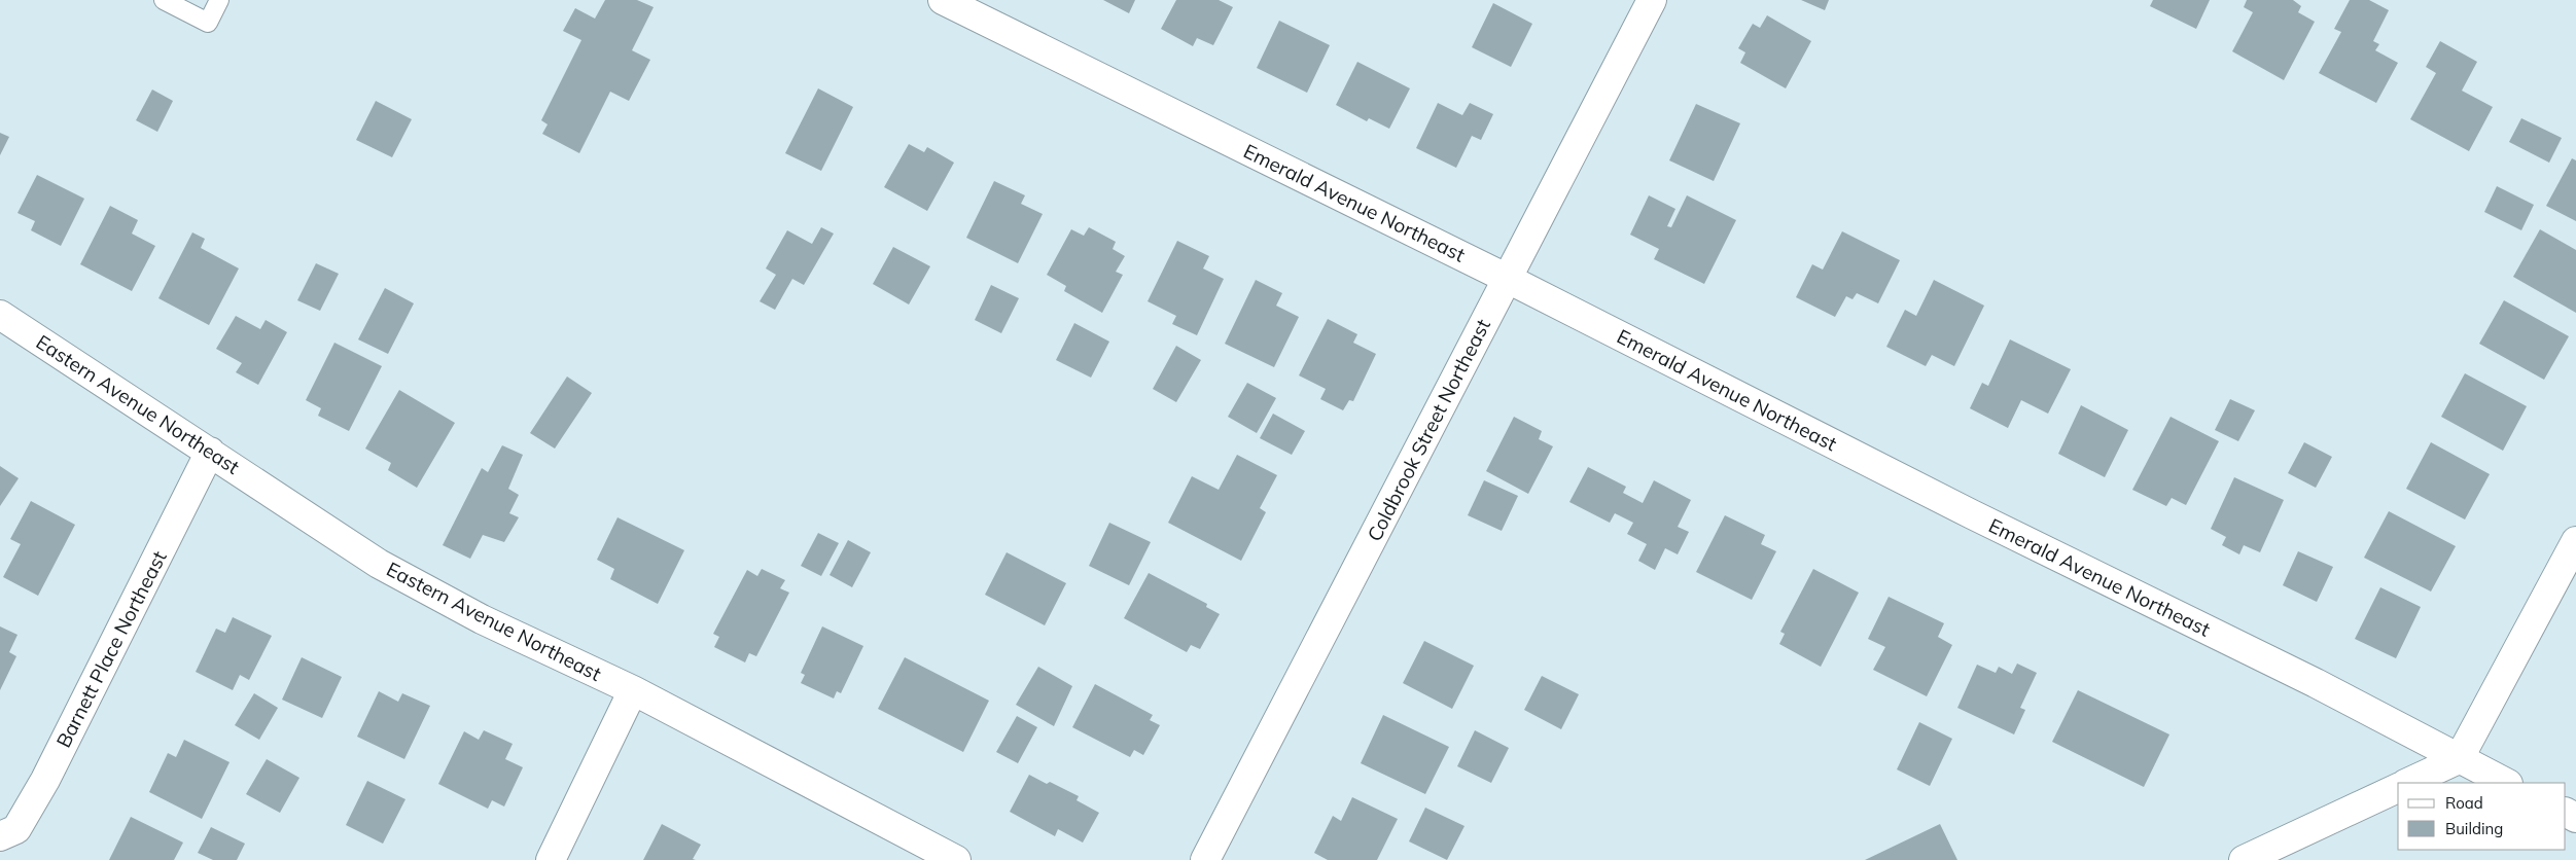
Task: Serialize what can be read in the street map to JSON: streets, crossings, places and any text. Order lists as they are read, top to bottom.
{
  "streets": {
    "street": [
      "Emerald Avenue Northeast",
      "Eastern Avenue Northeast",
      "Coldbrook Street Northeast",
      "Barnett Place Northeast"
    ]
  },
  "crossings": [
    ["Emerald Avenue Northeast", "Coldbrook Street Northeast"],
    ["Eastern Avenue Northeast", "Barnett Place Northeast"]
  ],
  "legend": ["Road", "Building"]
}
